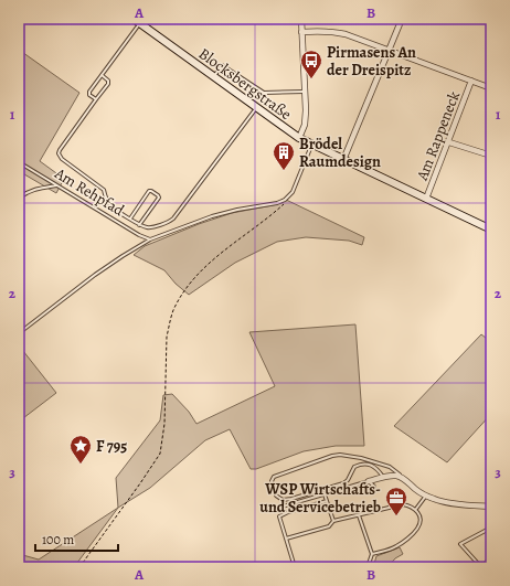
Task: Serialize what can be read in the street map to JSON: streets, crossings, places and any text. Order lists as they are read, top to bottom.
{
  "streets": {
    "main road": ["Blocksbergstraße"],
    "street": ["Am Rappeneck"],
    "lane": ["Am Rehpfad"]
  },
  "crossings": [
    ["Blocksbergstraße", "Am Rappeneck"]
  ],
  "places": {
    "bus stop": ["Pirmasens An der Dreispitz"],
    "building": ["Brödel Raumdesign"],
    "place": ["F 795"],
    "office": ["WSP Wirtschafts- und Servicebetrieb"]
  },
  "scale_bar": "100 m",
  "grid": {
    "columns": ["A", "B"],
    "rows": ["1", "2", "3"]
  }
}
